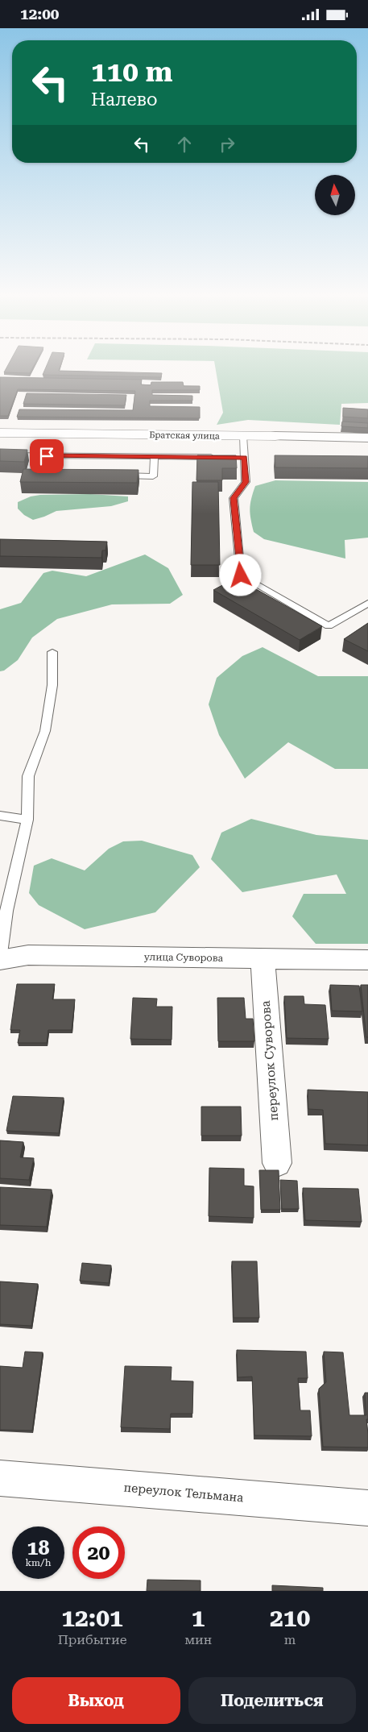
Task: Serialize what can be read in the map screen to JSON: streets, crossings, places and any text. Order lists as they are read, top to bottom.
{
  "streets": {
    "street": [
      "Братская улица",
      "улица Суворова",
      "переулок Суворова",
      "переулок Тельмана"
    ]
  },
  "crossings": [
    ["улица Суворова", "переулок Суворова"]
  ],
  "north": "top",
  "page": {
    "status": "12:00",
    "turn": ["110 m", "Налево"],
    "speed": "18 km/h",
    "limit": "20",
    "eta": [
      "12:01",
      "Прибытие",
      "1",
      "мин",
      "210",
      "m"
    ],
    "buttons": ["Выход", "Поделиться"]
  }
}
